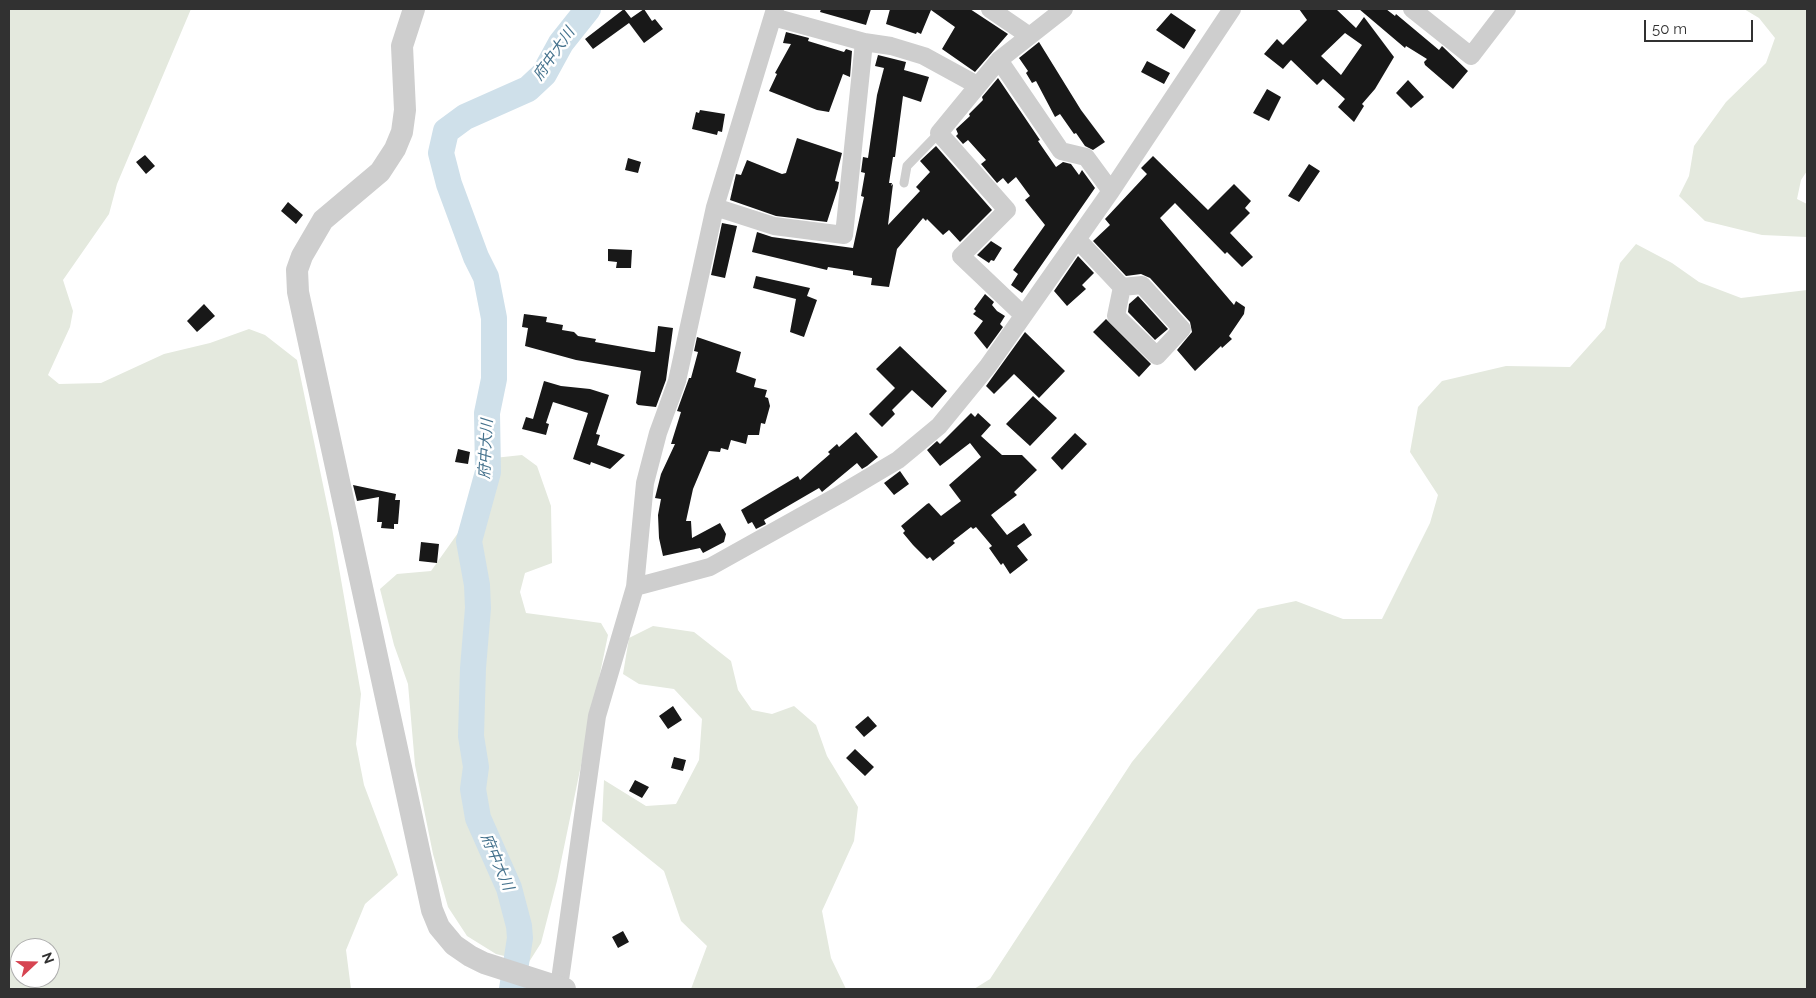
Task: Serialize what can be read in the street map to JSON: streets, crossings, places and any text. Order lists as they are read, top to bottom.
{
  "water": ["府中大川"],
  "scale_bar": "50 m",
  "north": "right"
}
